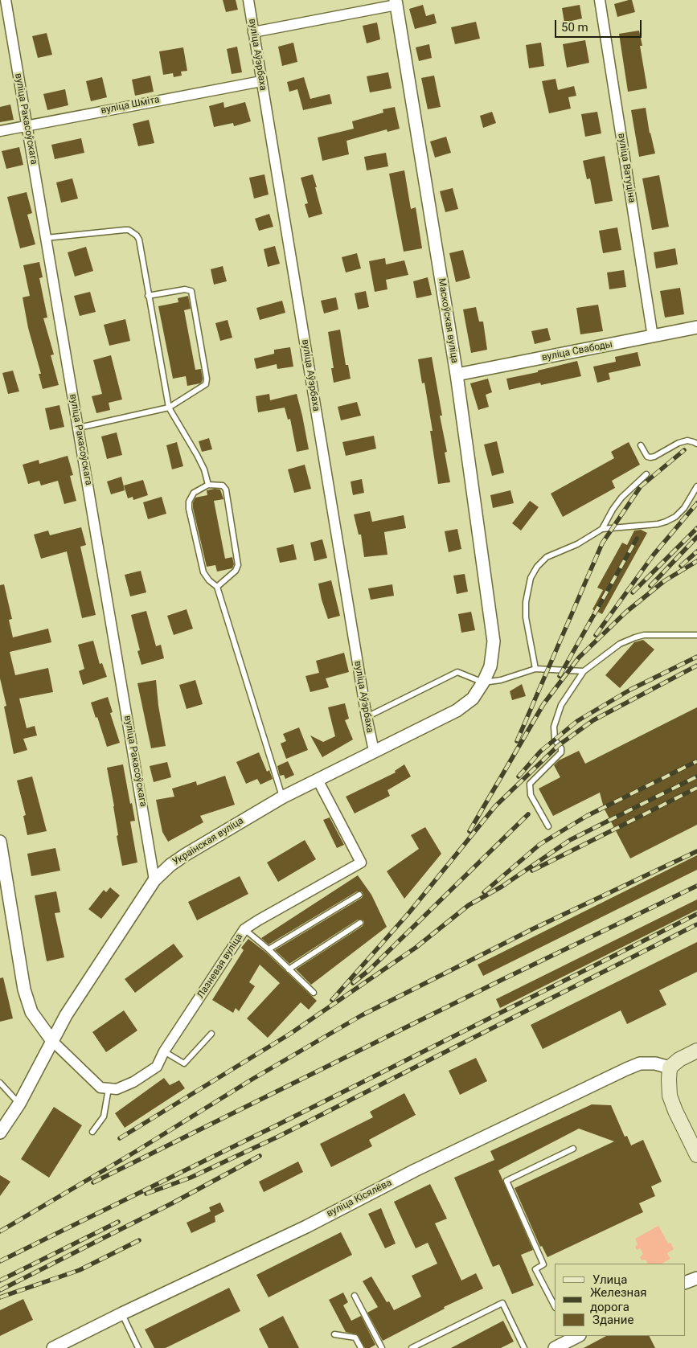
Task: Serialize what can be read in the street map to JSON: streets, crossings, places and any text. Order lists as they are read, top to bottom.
{
  "streets": {
    "street": [
      "вуліца Аўэрбаха",
      "вуліца Шміта",
      "вуліца Ракасоўскага",
      "вуліца Ватуціна",
      "Маскоўская вуліца",
      "вуліца Свабоды",
      "Украінская вуліца",
      "Лазневая вуліца",
      "вуліца Кісялёва"
    ]
  },
  "crossings": [
    ["вуліца Аўэрбаха", "вуліца Шміта"],
    ["вуліца Аўэрбаха", "Украінская вуліца"],
    ["вуліца Шміта", "вуліца Ракасоўскага"],
    ["вуліца Ракасоўскага", "Украінская вуліца"],
    ["вуліца Ватуціна", "вуліца Свабоды"],
    ["Маскоўская вуліца", "вуліца Свабоды"],
    ["Маскоўская вуліца", "Украінская вуліца"],
    ["Украінская вуліца", "Лазневая вуліца"]
  ],
  "legend": ["Улица", "Железная дорога", "Здание"],
  "scale_bar": "50 m"
}
